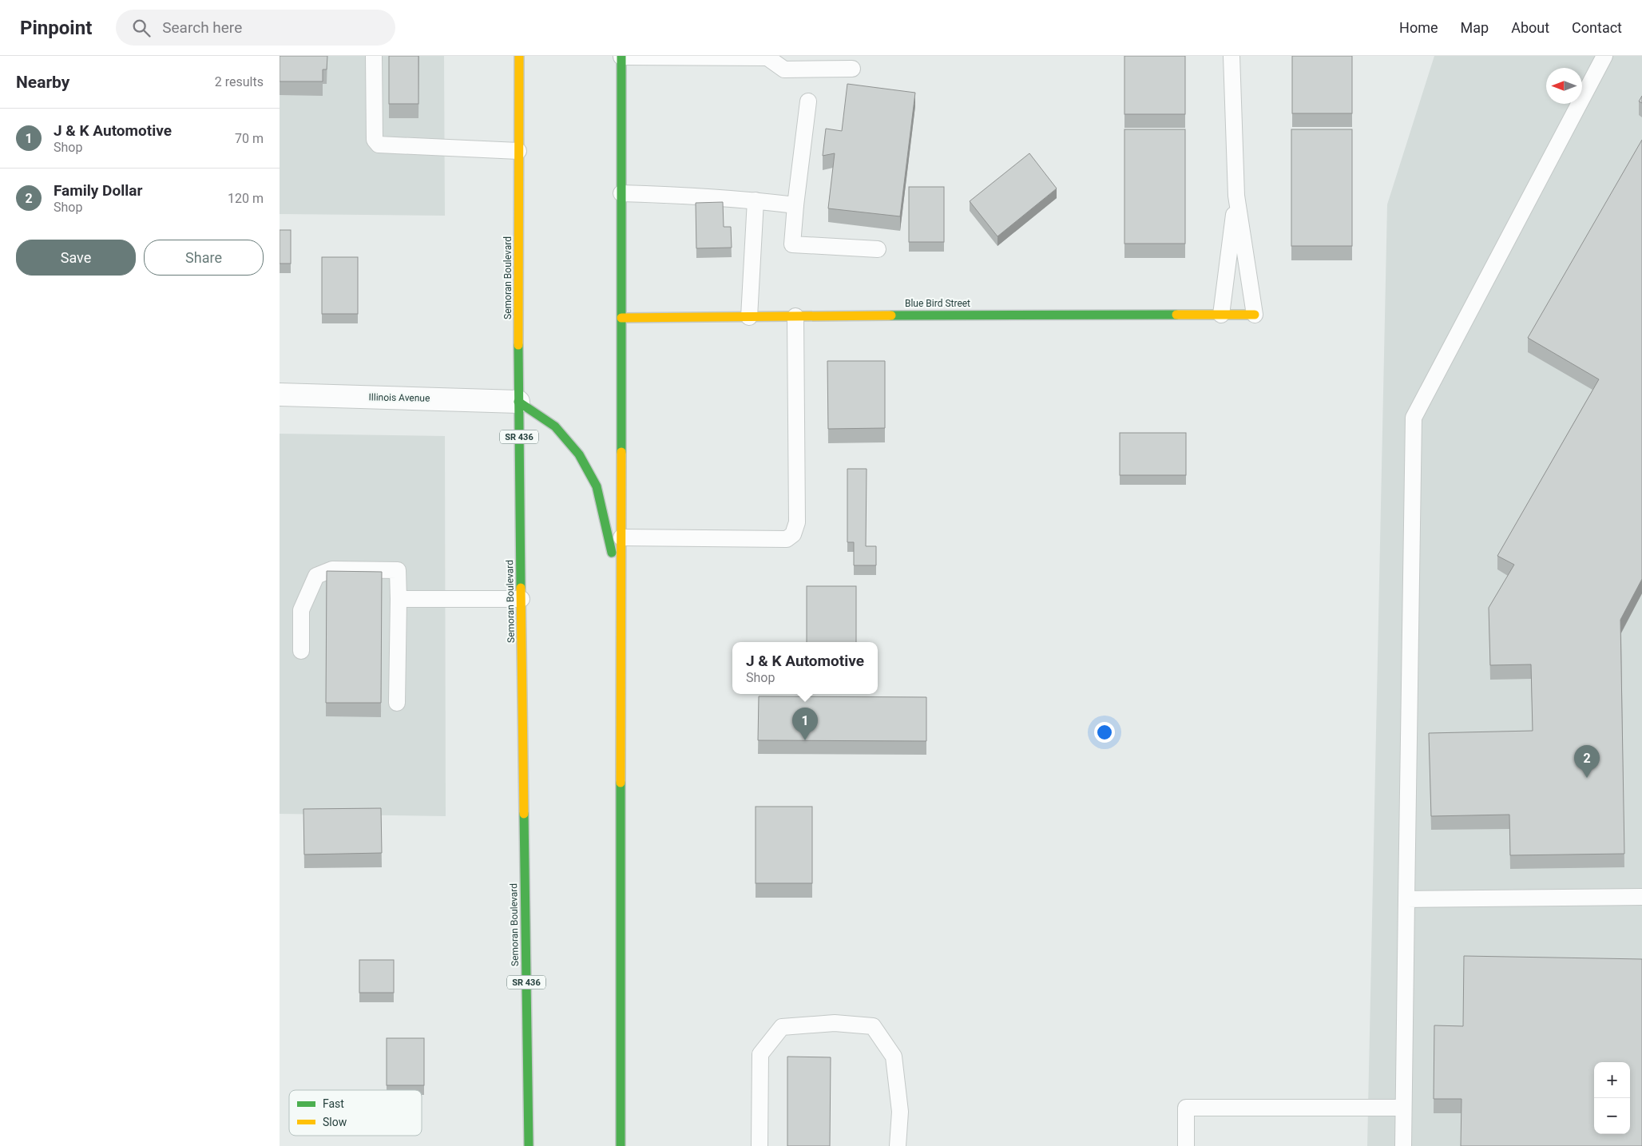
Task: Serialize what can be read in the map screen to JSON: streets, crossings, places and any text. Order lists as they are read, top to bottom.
{
  "streets": {
    "main road": ["Semoran Boulevard", "Blue Bird Street", "SR 436"],
    "street": ["Illinois Avenue"]
  },
  "crossings": [
    ["Semoran Boulevard", "Illinois Avenue"]
  ],
  "legend": ["Fast", "Slow"],
  "north": "left",
  "page": {
    "header": "Pinpoint",
    "search": "Search here",
    "nav": [
      "Home",
      "Map",
      "About",
      "Contact"
    ],
    "heading": ["Nearby", "2 results"],
    "list": [
      {
        "mark": "1",
        "name": "J & K Automotive",
        "note": "Shop",
        "value": "70 m"
      },
      {
        "mark": "2",
        "name": "Family Dollar",
        "note": "Shop",
        "value": "120 m"
      }
    ],
    "buttons": ["Save", "Share"],
    "popup": ["J & K Automotive", "Shop"],
    "pins": ["1", "2"],
    "map_buttons": ["+", "−"]
  }
}
